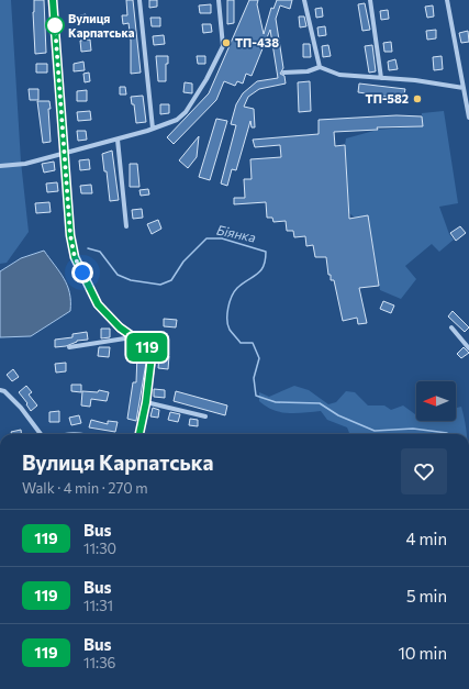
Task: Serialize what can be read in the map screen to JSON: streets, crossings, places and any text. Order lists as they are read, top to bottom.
{
  "water": ["Біянка"],
  "places": ["Вулиця Карпатська", "ТП-438", "ТП-582"],
  "lines": ["bus line 119"],
  "north": "left",
  "page": {
    "on_map": "119",
    "heading": ["Вулиця Карпатська", "Walk · 4 min · 270 m"],
    "list": [
      {
        "mark": "119",
        "name": "Bus",
        "note": "11:30",
        "value": "4 min"
      },
      {
        "mark": "119",
        "name": "Bus",
        "note": "11:31",
        "value": "5 min"
      },
      {
        "mark": "119",
        "name": "Bus",
        "note": "11:36",
        "value": "10 min"
      }
    ]
  }
}
